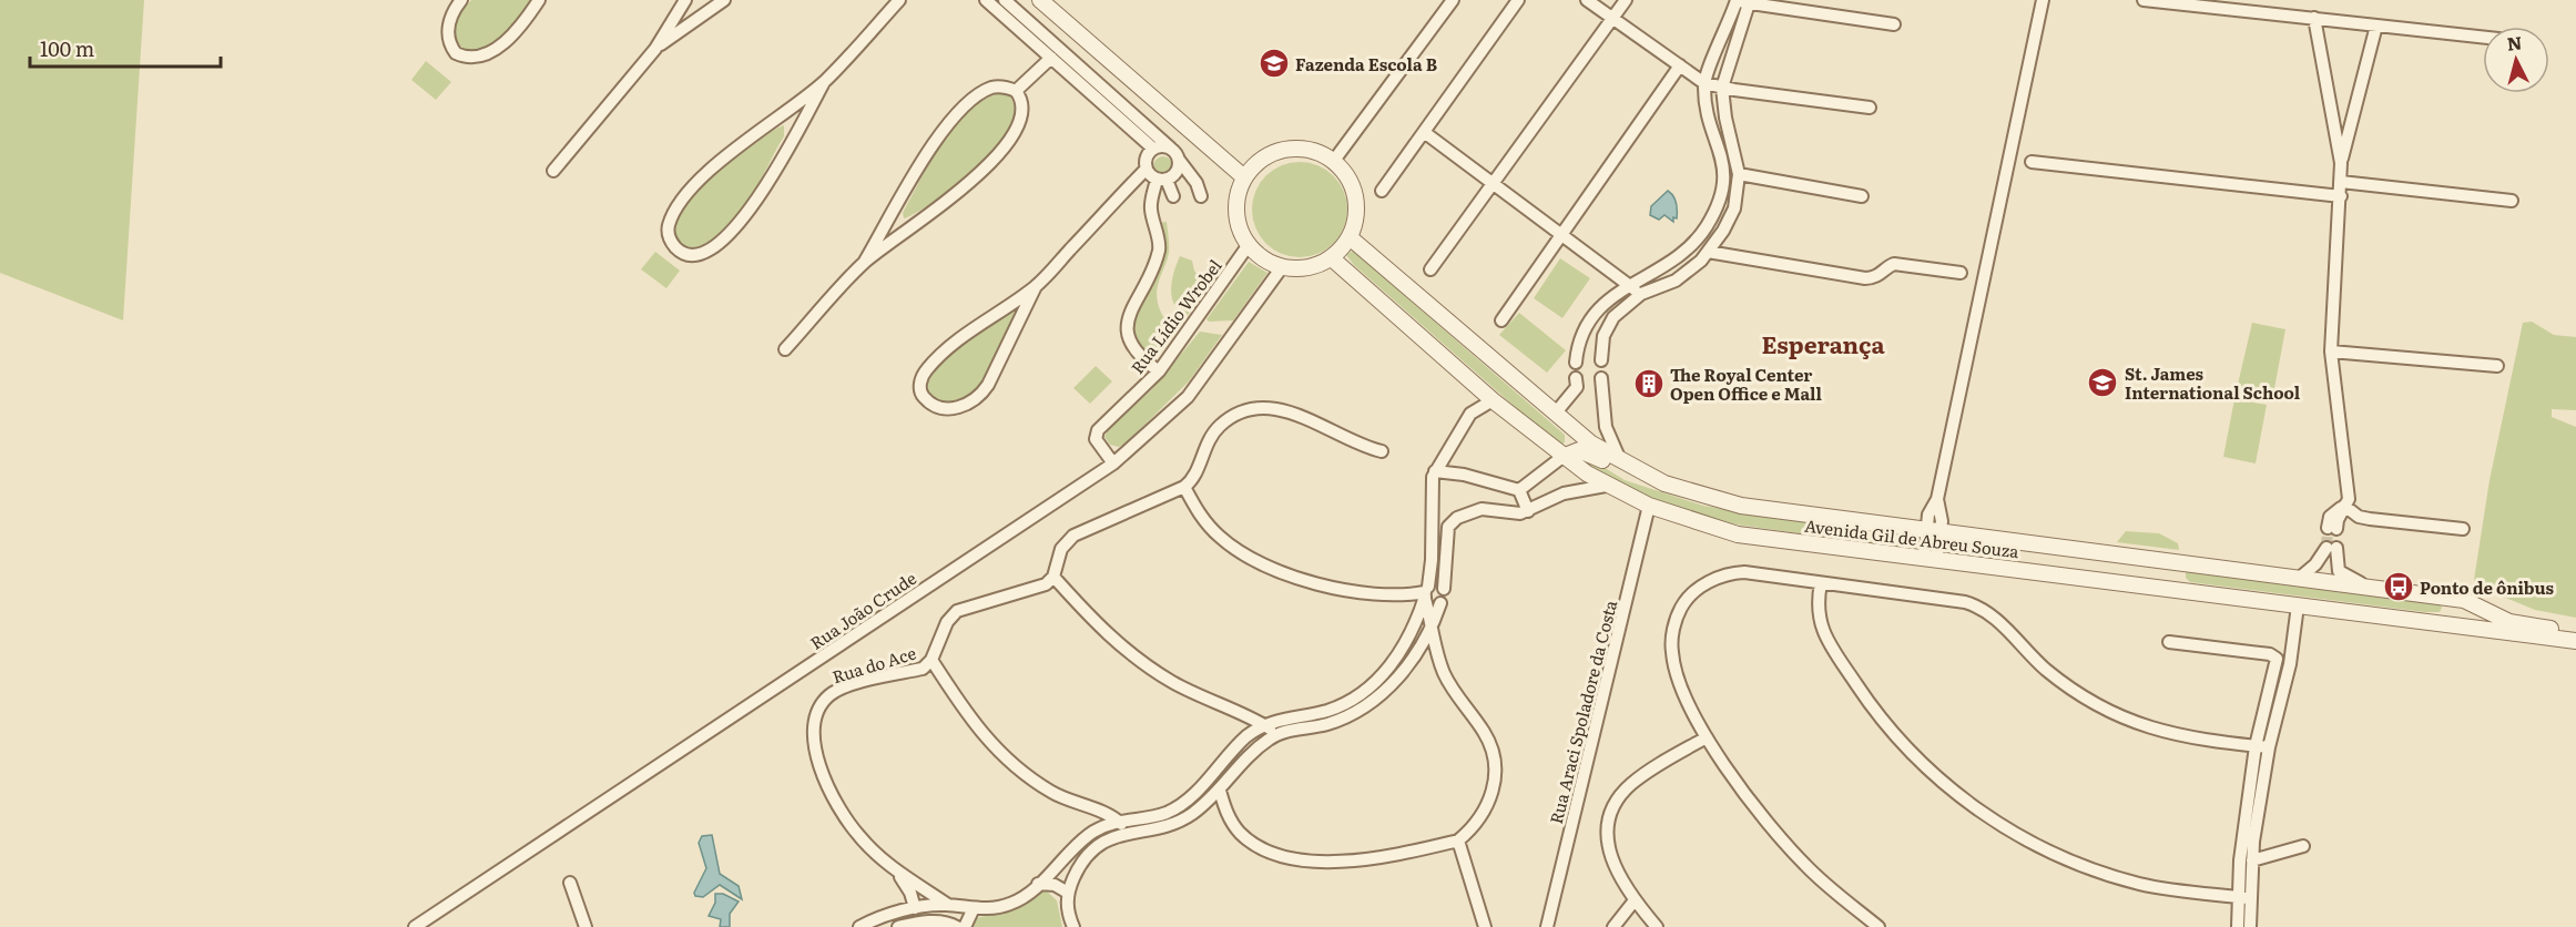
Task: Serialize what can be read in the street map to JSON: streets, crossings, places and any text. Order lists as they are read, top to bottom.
{
  "streets": {
    "street": [
      "Rua Lídio Wrobel",
      "Avenida Gil de Abreu Souza",
      "Rua João Crude",
      "Rua do Ace",
      "Rua Araci Spoladore da Costa"
    ]
  },
  "crossings": [
    ["Rua Lídio Wrobel", "Avenida Gil de Abreu Souza"],
    ["Rua Lídio Wrobel", "Rua João Crude"],
    ["Avenida Gil de Abreu Souza", "Rua João Crude"],
    ["Avenida Gil de Abreu Souza", "Rua Araci Spoladore da Costa"]
  ],
  "districts": ["Esperança"],
  "places": {
    "school or university": ["Fazenda Escola B", "St. James International School"],
    "building": ["The Royal Center Open Office e Mall"],
    "bus stop": ["Ponto de ônibus"]
  },
  "scale_bar": "100 m",
  "north": "top"
}
